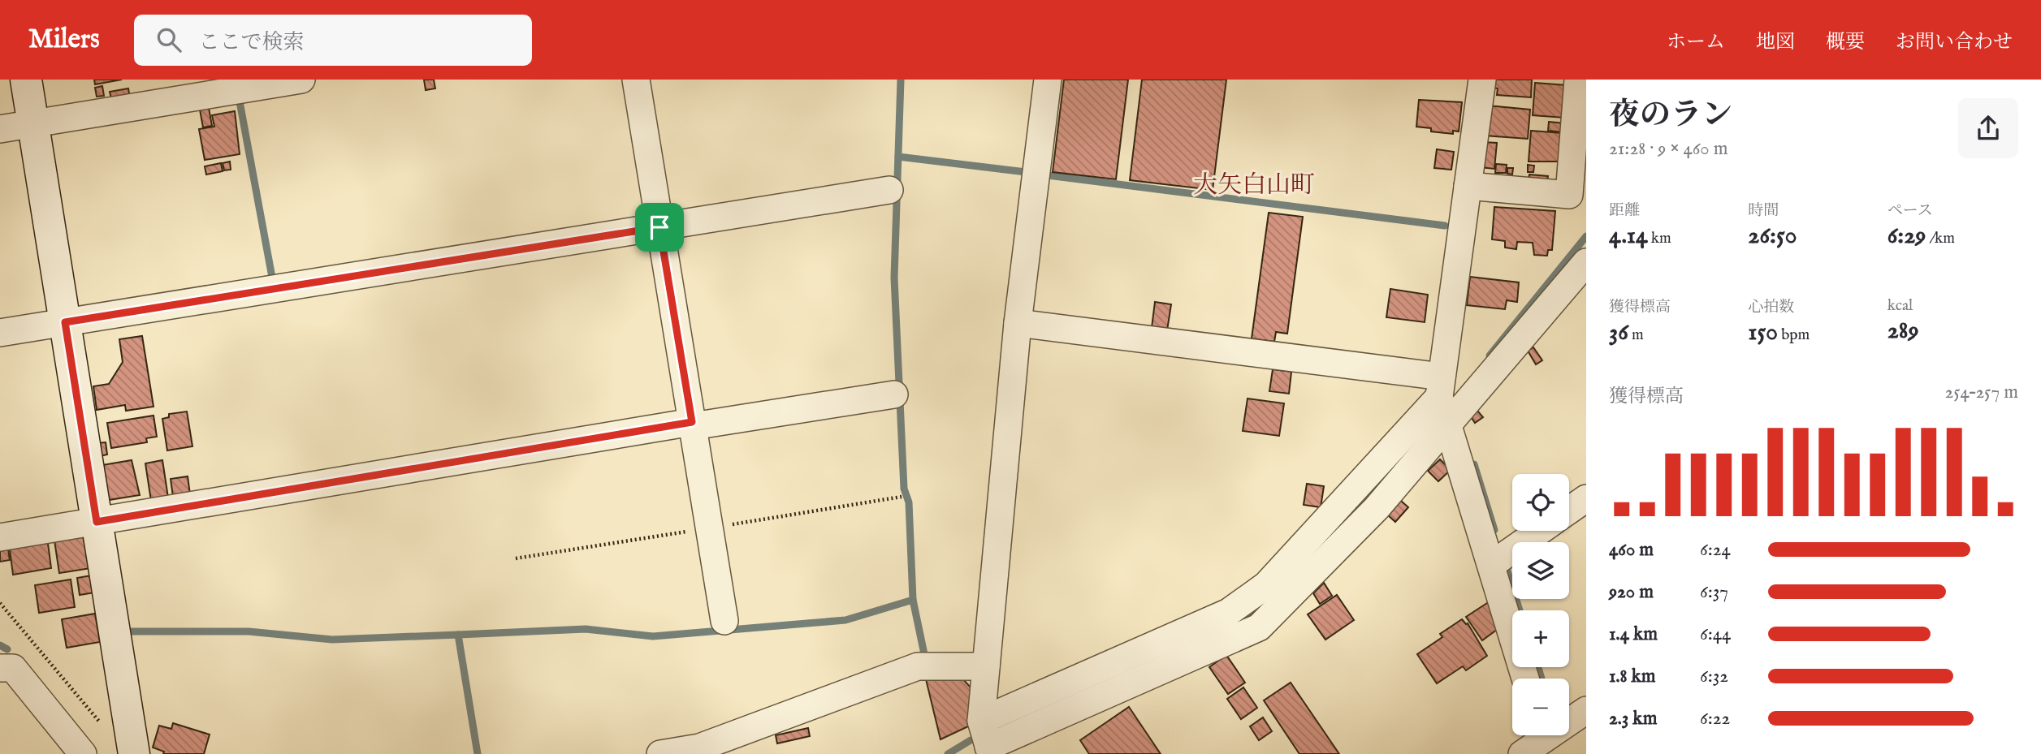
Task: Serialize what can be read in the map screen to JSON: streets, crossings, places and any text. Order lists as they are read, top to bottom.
{
  "districts": ["大矢白山町"],
  "page": {
    "header": "Milers",
    "search": "ここで検索",
    "nav": [
      "ホーム",
      "地図",
      "概要",
      "お問い合わせ"
    ],
    "heading": ["夜のラン", "21:28 · 9 × 460 m"],
    "stats": [
      ["距離", "4.14 km"],
      ["時間", "26:50"],
      ["ペース", "6:29 /km"],
      ["獲得標高", "36 m"],
      ["心拍数", "150 bpm"],
      ["kcal", "289"]
    ],
    "chart": ["獲得標高", "254–257 m"],
    "map_buttons": ["+", "−"],
    "list": [
      {
        "name": "460 m",
        "note": "6:24"
      },
      {
        "name": "920 m",
        "note": "6:37"
      },
      {
        "name": "1.4 km",
        "note": "6:44"
      },
      {
        "name": "1.8 km",
        "note": "6:32"
      },
      {
        "name": "2.3 km",
        "note": "6:22"
      }
    ]
  }
}
